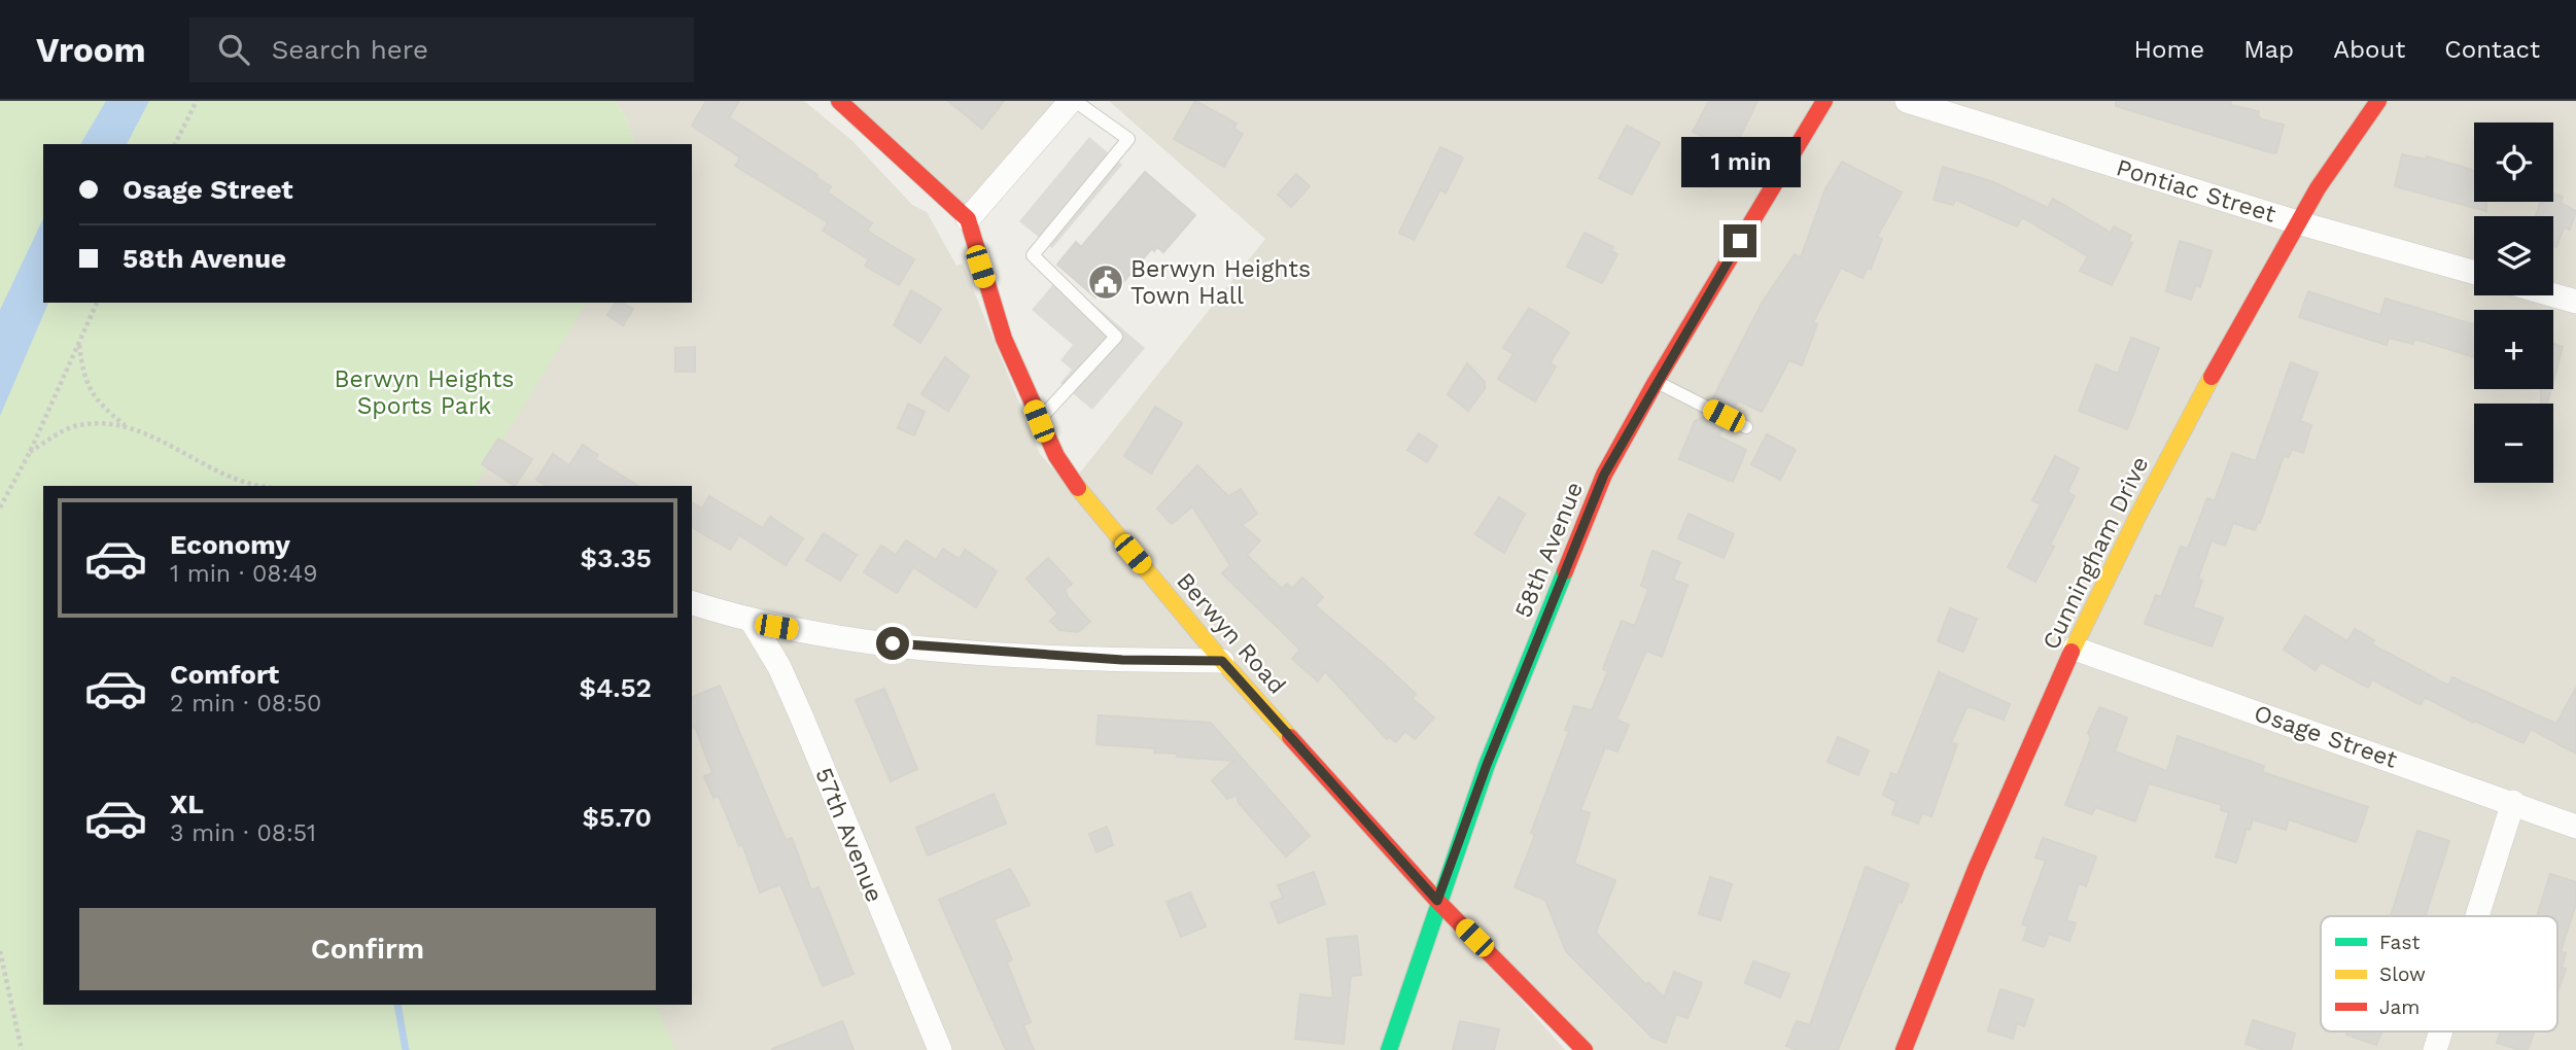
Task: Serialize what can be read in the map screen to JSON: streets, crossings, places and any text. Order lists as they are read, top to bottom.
{
  "streets": {
    "street": [
      "Pontiac Street",
      "58th Avenue",
      "Cunningham Drive",
      "Berwyn Road",
      "Osage Street",
      "57th Avenue"
    ]
  },
  "crossings": [
    ["Pontiac Street", "Cunningham Drive"],
    ["58th Avenue", "Berwyn Road"],
    ["Cunningham Drive", "Osage Street"]
  ],
  "parks": ["Berwyn Heights Sports Park"],
  "places": {
    "public building": ["Berwyn Heights Town Hall"]
  },
  "legend": ["Fast", "Slow", "Jam"],
  "page": {
    "header": "Vroom",
    "search": "Search here",
    "nav": [
      "Home",
      "Map",
      "About",
      "Contact"
    ],
    "map_buttons": ["+", "−"],
    "bubble": "1 min",
    "banner": ["Osage Street", "58th Avenue"],
    "list": [
      {
        "name": "Economy",
        "note": "1 min · 08:49",
        "value": "$3.35"
      },
      {
        "name": "Comfort",
        "note": "2 min · 08:50",
        "value": "$4.52"
      },
      {
        "name": "XL",
        "note": "3 min · 08:51",
        "value": "$5.70"
      }
    ],
    "buttons": "Confirm"
  }
}
